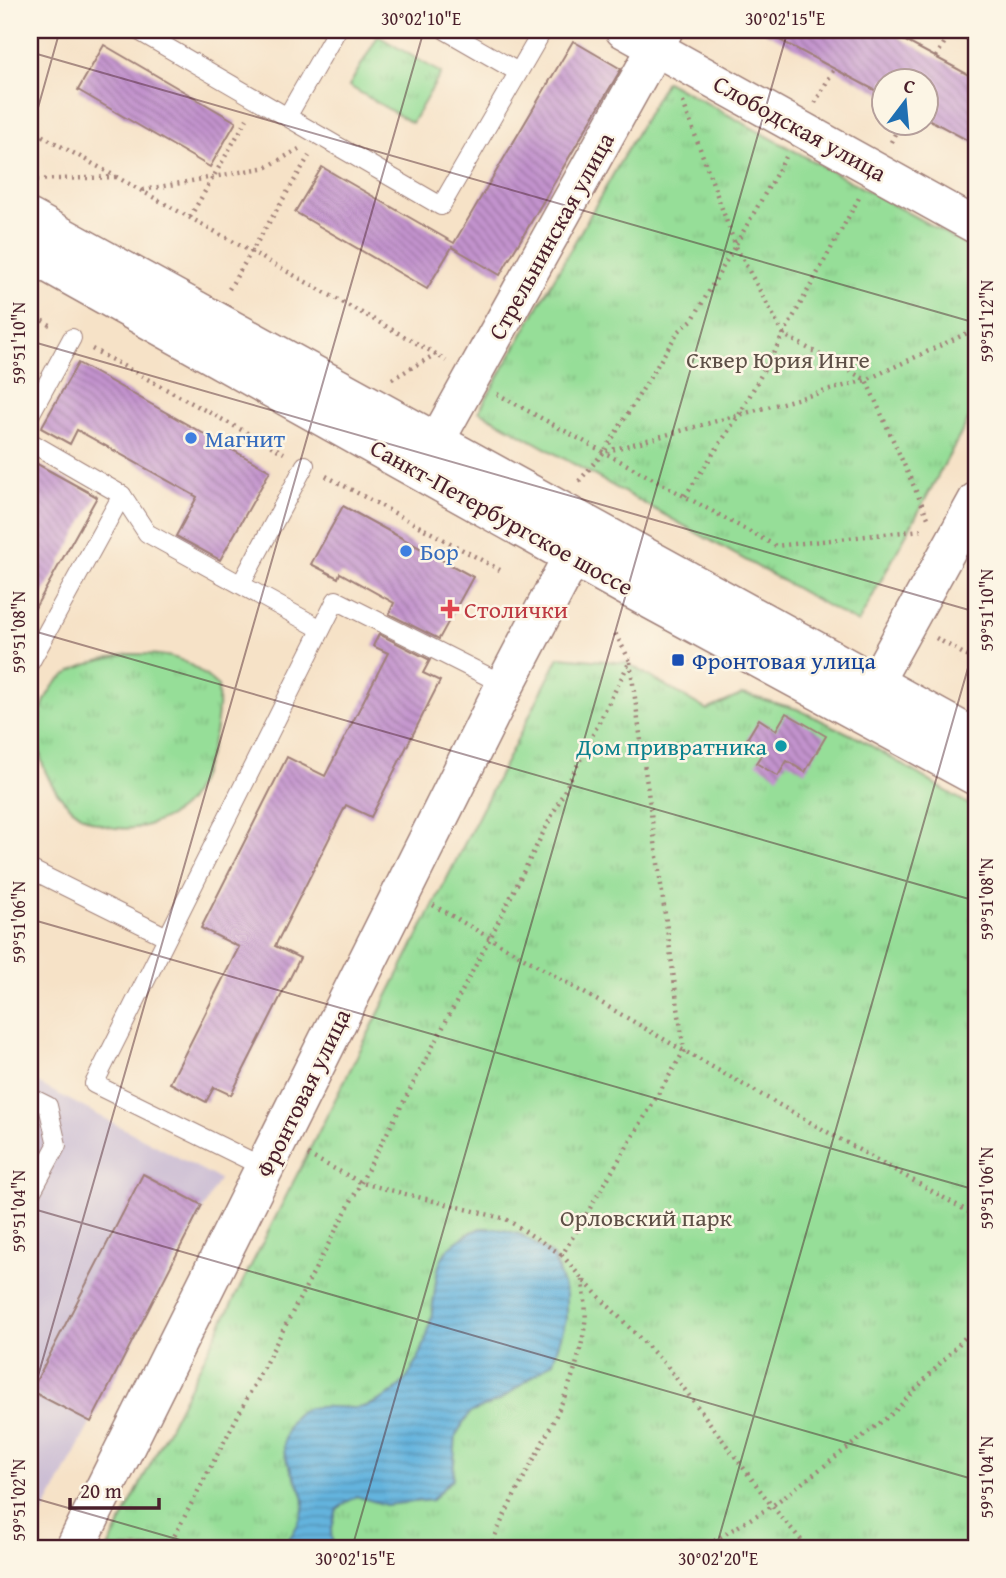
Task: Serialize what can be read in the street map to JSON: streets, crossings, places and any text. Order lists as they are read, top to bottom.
{
  "streets": {
    "main road": ["Санкт-Петербургское шоссе", "Фронтовая улица"],
    "street": ["Слободская улица", "Стрельнинская улица"]
  },
  "crossings": [
    ["Слободская улица", "Стрельнинская улица"],
    ["Стрельнинская улица", "Санкт-Петербургское шоссе"],
    ["Санкт-Петербургское шоссе", "Фронтовая улица"]
  ],
  "parks": ["Сквер Юрия Инге", "Орловский парк"],
  "places": {
    "other": ["Магнит", "Бор", "Дом привратника"],
    "health": ["Столички"],
    "transit": ["Фронтовая улица"]
  },
  "scale_bar": "20 m",
  "north": "top",
  "coordinates": [
    "30°02'10\"E",
    "30°02'15\"E",
    "59°51'12\"N",
    "59°51'10\"N",
    "59°51'08\"N",
    "59°51'06\"N",
    "59°51'04\"N",
    "59°51'02\"N",
    "30°02'20\"E"
  ]
}
